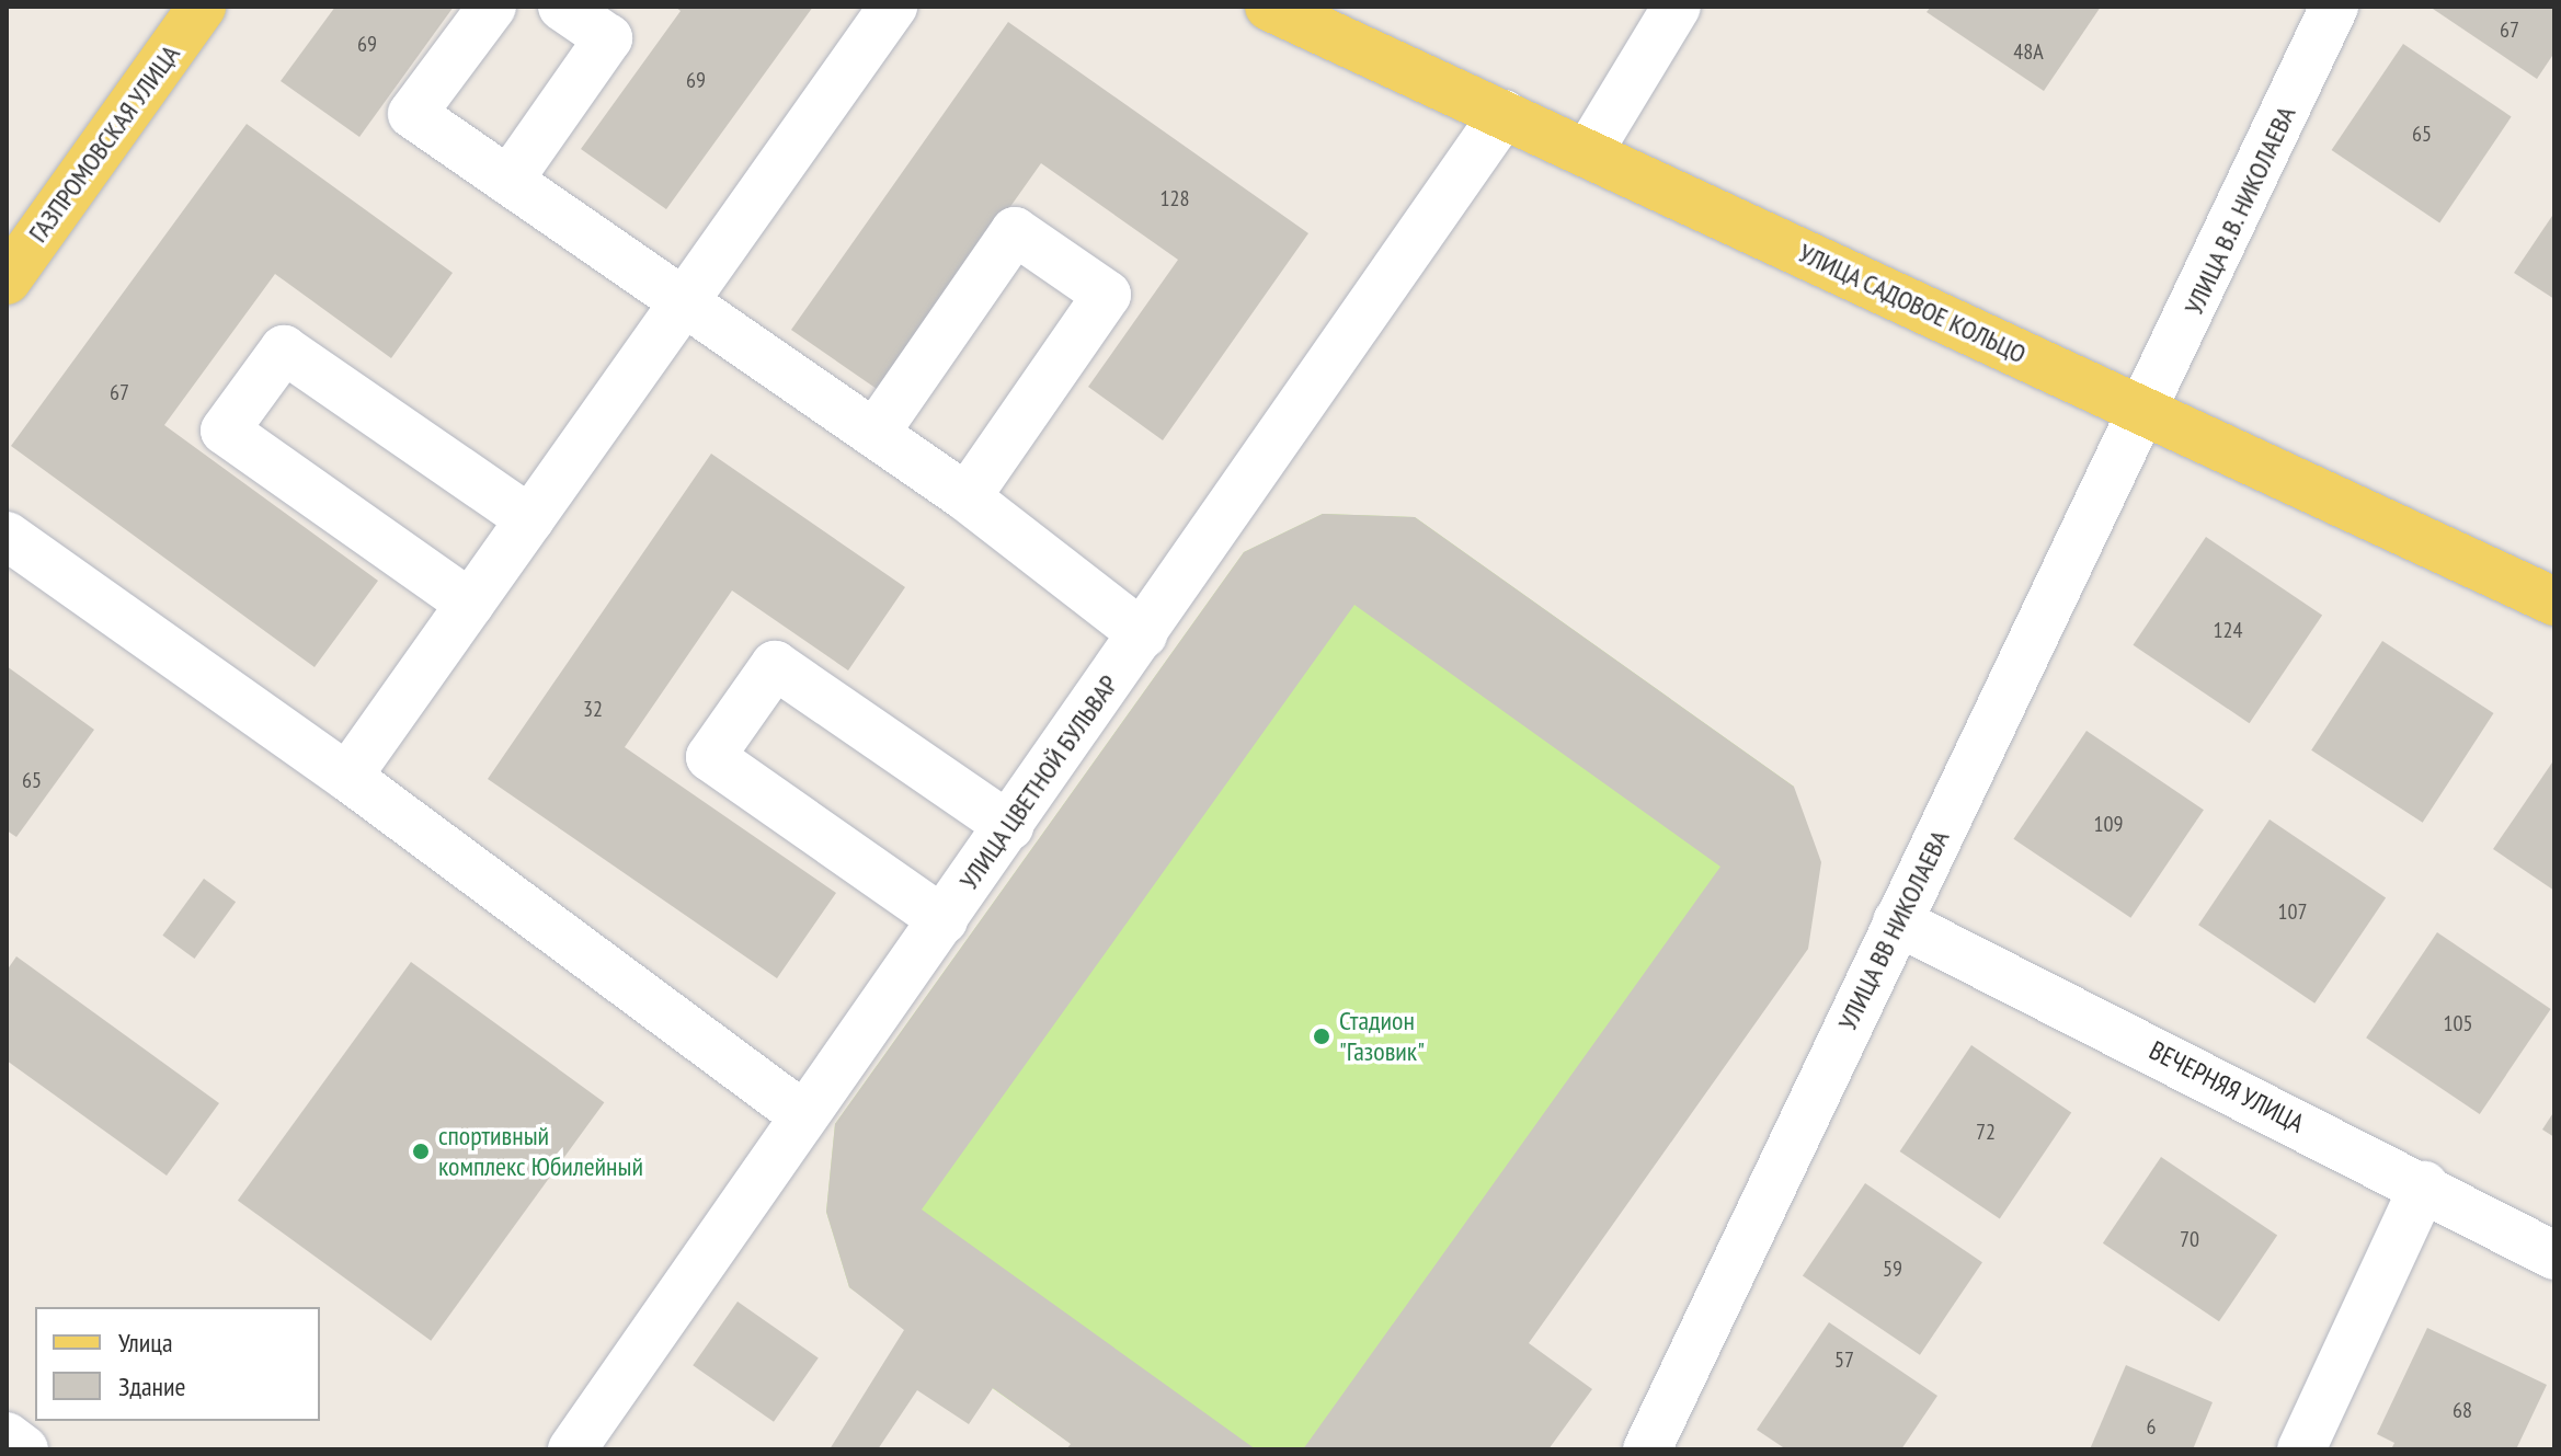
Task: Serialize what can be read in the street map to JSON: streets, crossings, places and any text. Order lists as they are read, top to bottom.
{
  "streets": {
    "main road": ["ГАЗПРОМОВСКАЯ УЛИЦА", "УЛИЦА САДОВОЕ КОЛЬЦО"],
    "street": [
      "УЛИЦА В.В. НИКОЛАЕВА",
      "УЛИЦА ЦВЕТНОЙ БУЛЬВАР",
      "УЛИЦА ВВ НИКОЛАЕВА",
      "ВЕЧЕРНЯЯ УЛИЦА"
    ]
  },
  "crossings": [
    ["УЛИЦА В.В. НИКОЛАЕВА", "УЛИЦА САДОВОЕ КОЛЬЦО"],
    ["УЛИЦА В.В. НИКОЛАЕВА", "УЛИЦА ВВ НИКОЛАЕВА"],
    ["УЛИЦА САДОВОЕ КОЛЬЦО", "УЛИЦА ЦВЕТНОЙ БУЛЬВАР"],
    ["УЛИЦА САДОВОЕ КОЛЬЦО", "УЛИЦА ВВ НИКОЛАЕВА"],
    ["УЛИЦА ВВ НИКОЛАЕВА", "ВЕЧЕРНЯЯ УЛИЦА"]
  ],
  "places": ["Стадион \"Газовик\"", "спортивный комплекс Юбилейный"],
  "house_numbers": [
    "67",
    "69",
    "48А",
    "69",
    "65",
    "128",
    "67",
    "124",
    "32",
    "65",
    "109",
    "107",
    "105",
    "72",
    "70",
    "59",
    "57",
    "68",
    "6"
  ],
  "legend": ["Улица", "Здание"]
}
